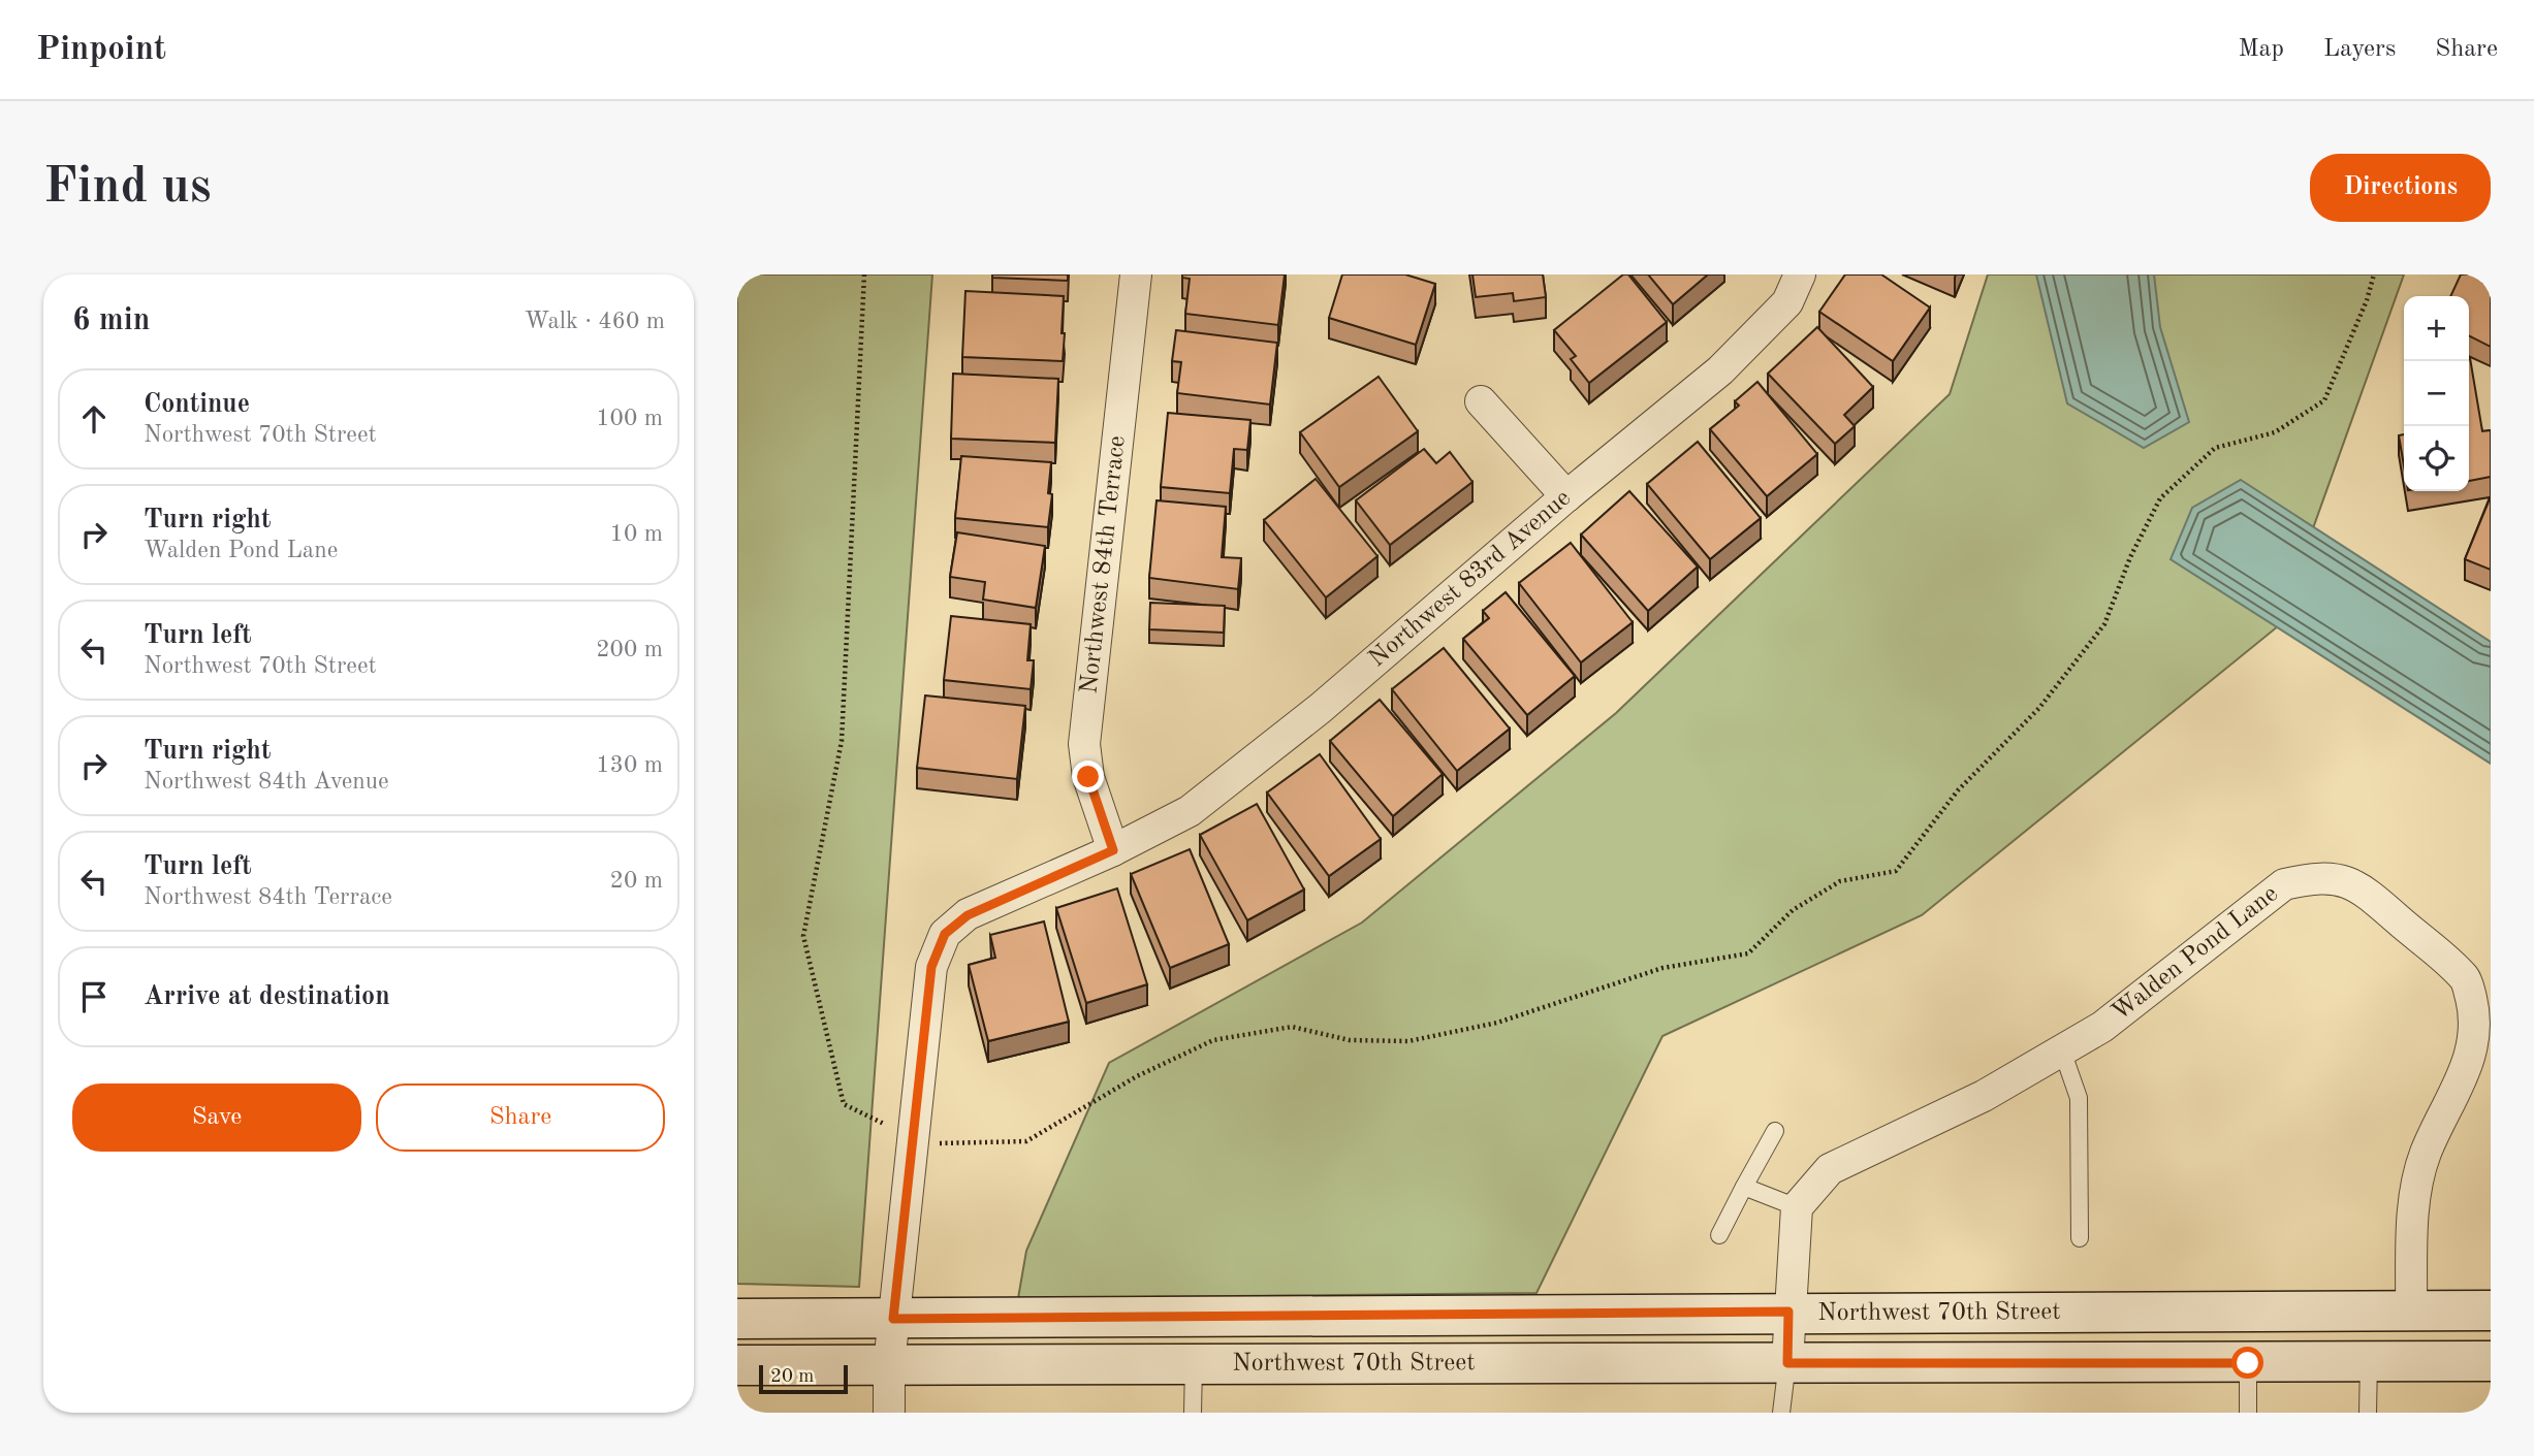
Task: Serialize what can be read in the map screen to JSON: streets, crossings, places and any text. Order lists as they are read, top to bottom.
{
  "streets": {
    "street": [
      "Northwest 84th Terrace",
      "Northwest 83rd Avenue",
      "Walden Pond Lane",
      "Northwest 70th Street"
    ]
  },
  "crossings": [
    ["Northwest 84th Terrace", "Northwest 83rd Avenue"],
    ["Northwest 83rd Avenue", "Northwest 70th Street"],
    ["Walden Pond Lane", "Northwest 70th Street"]
  ],
  "scale_bar": "20 m",
  "page": {
    "header": "Pinpoint",
    "nav": ["Map", "Layers", "Share"],
    "buttons": [
      "Directions",
      ["Save", "Share"]
    ],
    "title": "Find us",
    "heading": ["6 min", "Walk · 460 m"],
    "map_buttons": ["+", "−"],
    "list": [
      ["Continue", "Northwest 70th Street", "100 m"],
      ["Turn right", "Walden Pond Lane", "10 m"],
      ["Turn left", "Northwest 70th Street", "200 m"],
      ["Turn right", "Northwest 84th Avenue", "130 m"],
      ["Turn left", "Northwest 84th Terrace", "20 m"],
      "Arrive at destination"
    ],
    "scale": "20 m"
  }
}
